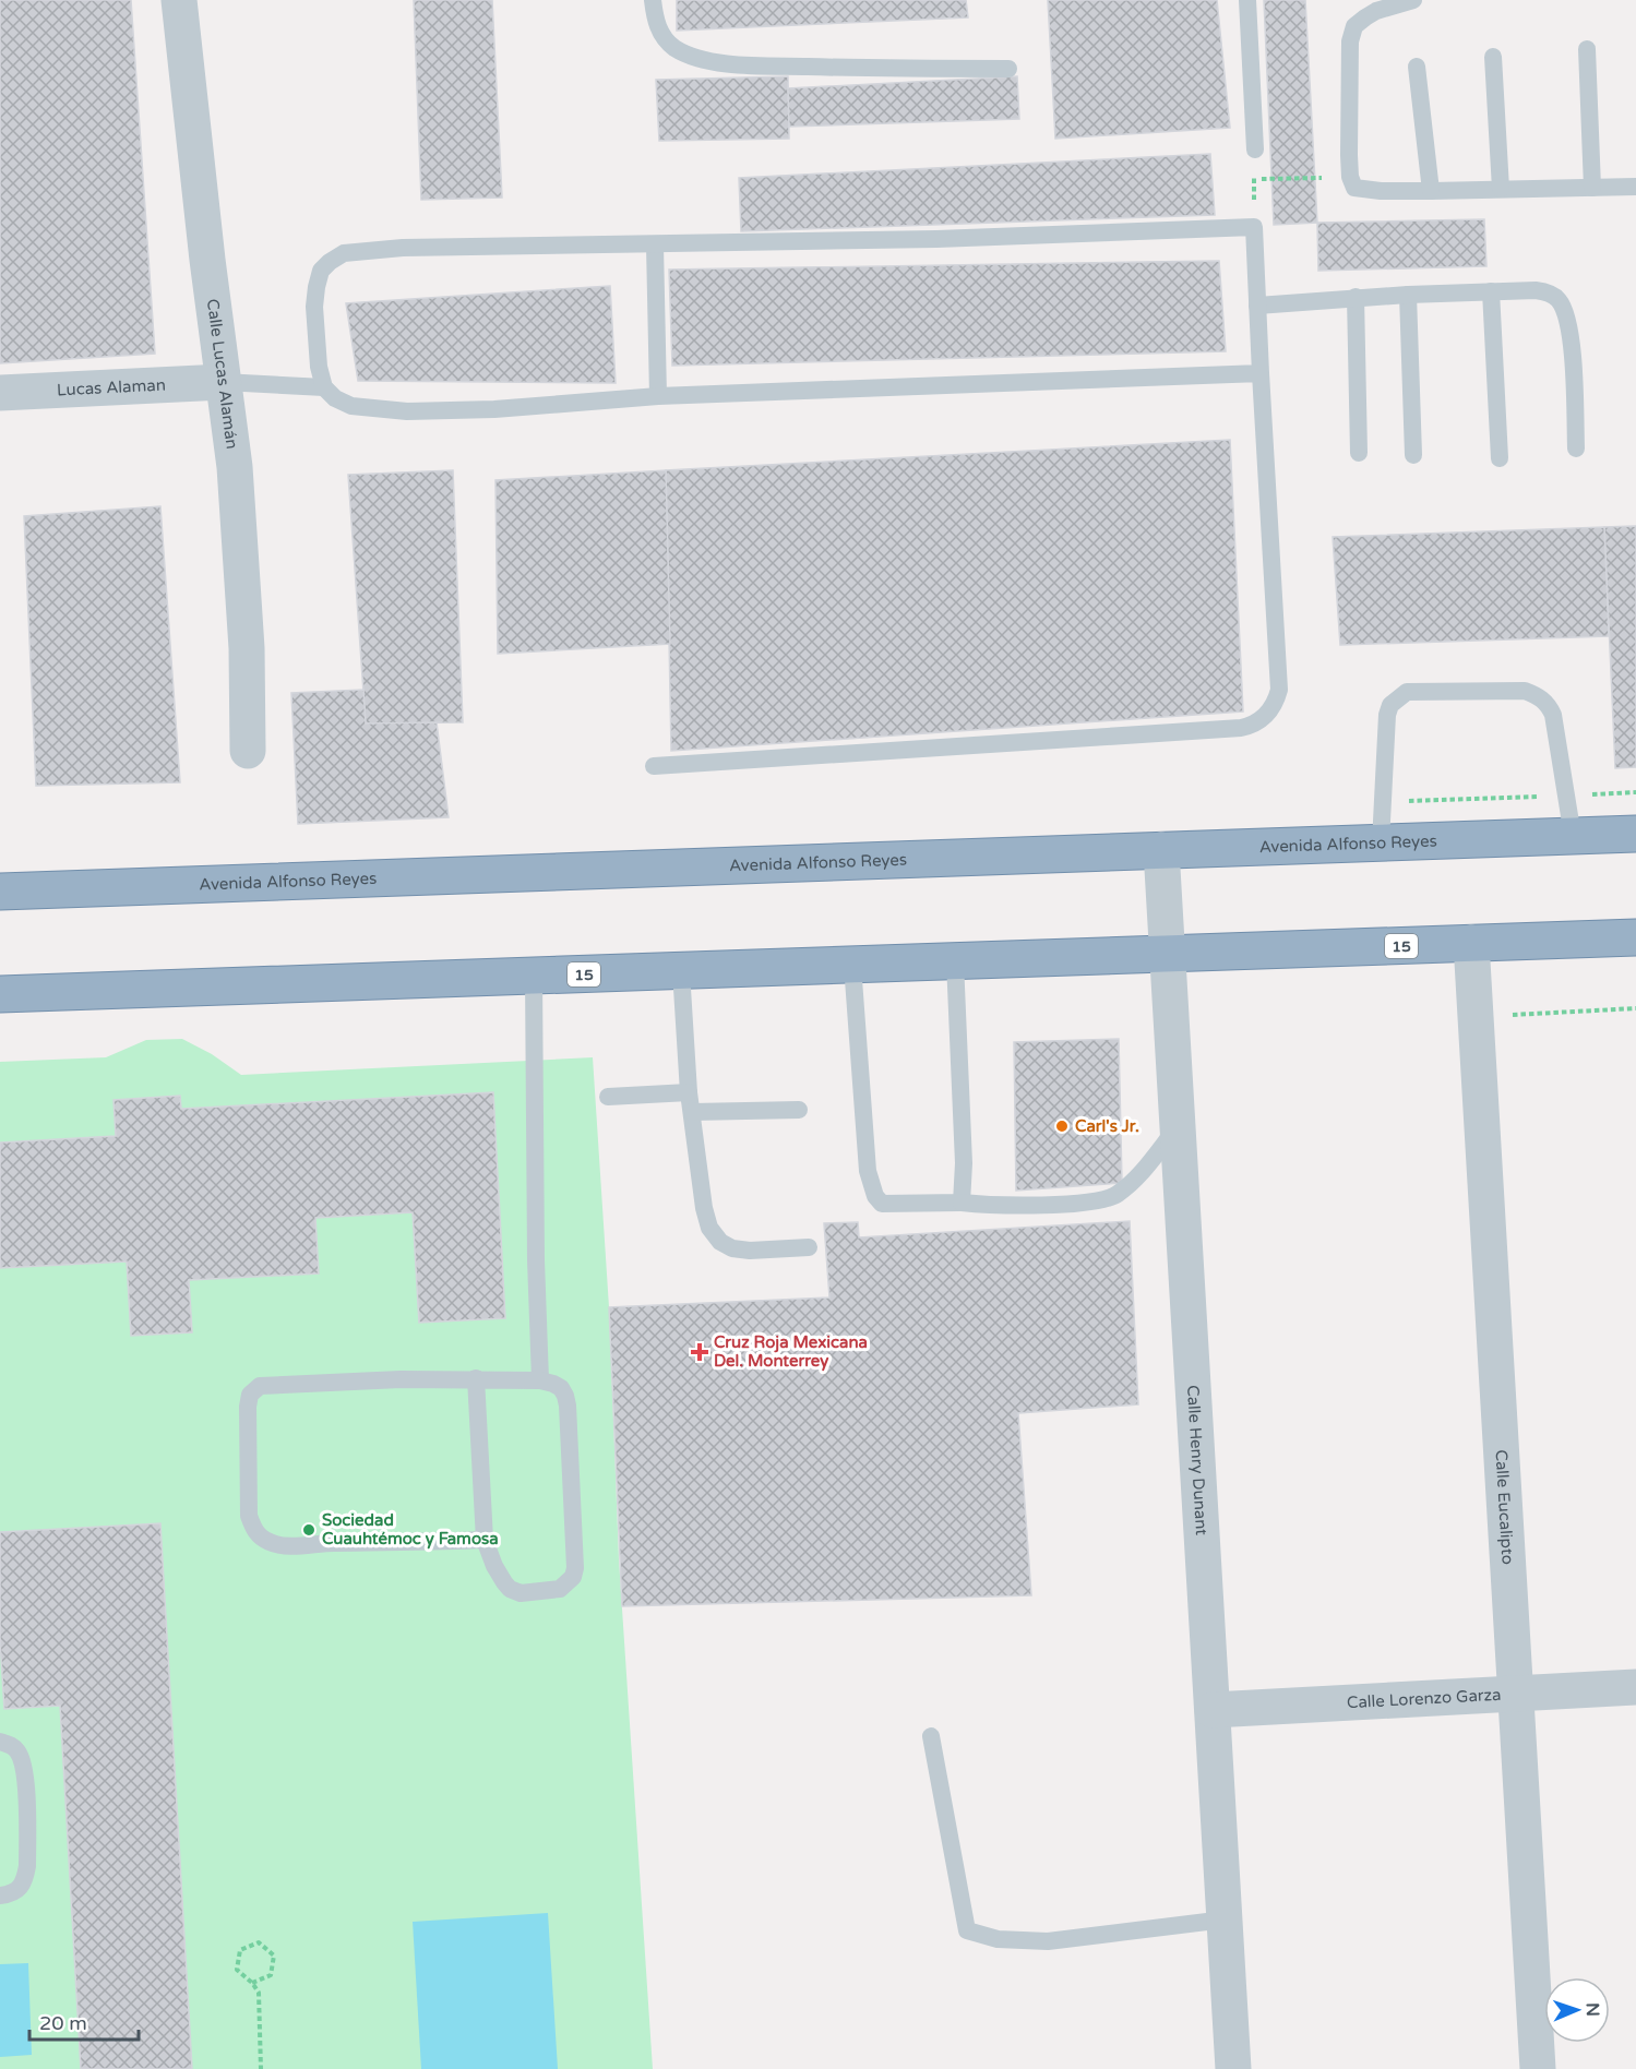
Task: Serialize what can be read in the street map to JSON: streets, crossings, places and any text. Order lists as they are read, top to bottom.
{
  "streets": {
    "highway": ["Avenida Alfonso Reyes", "15"],
    "street": [
      "Calle Lucas Alamán",
      "Lucas Alaman",
      "Calle Henry Dunant",
      "Calle Eucalipto",
      "Calle Lorenzo Garza"
    ]
  },
  "crossings": [
    ["Calle Lucas Alamán", "Lucas Alaman"],
    ["Avenida Alfonso Reyes", "Calle Henry Dunant"],
    ["15", "Calle Henry Dunant"],
    ["15", "Calle Eucalipto"],
    ["Calle Henry Dunant", "Calle Lorenzo Garza"],
    ["Calle Eucalipto", "Calle Lorenzo Garza"]
  ],
  "places": {
    "other": ["Carl's Jr.", "Sociedad Cuauhtémoc y Famosa"],
    "health": ["Cruz Roja Mexicana Del. Monterrey"]
  },
  "scale_bar": "20 m",
  "north": "right"
}
